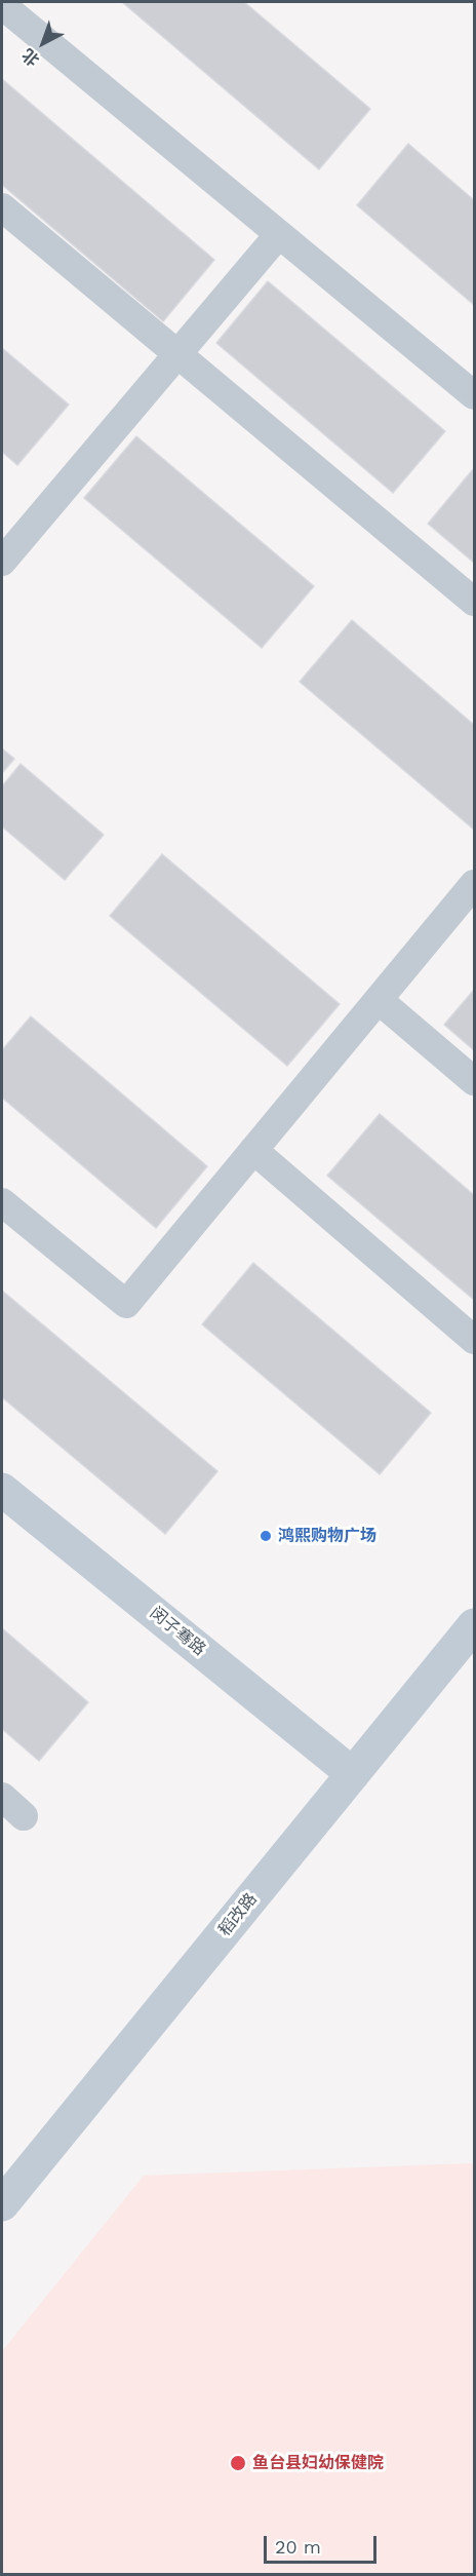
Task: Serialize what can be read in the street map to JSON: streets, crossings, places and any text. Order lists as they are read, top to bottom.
{
  "streets": {
    "main road": ["闵子骞路", "稻改路"]
  },
  "crossings": [
    ["闵子骞路", "稻改路"]
  ],
  "places": ["鸿熙购物广场", "鱼台县妇幼保健院"],
  "scale_bar": "20 m",
  "north": "bottom left"
}
